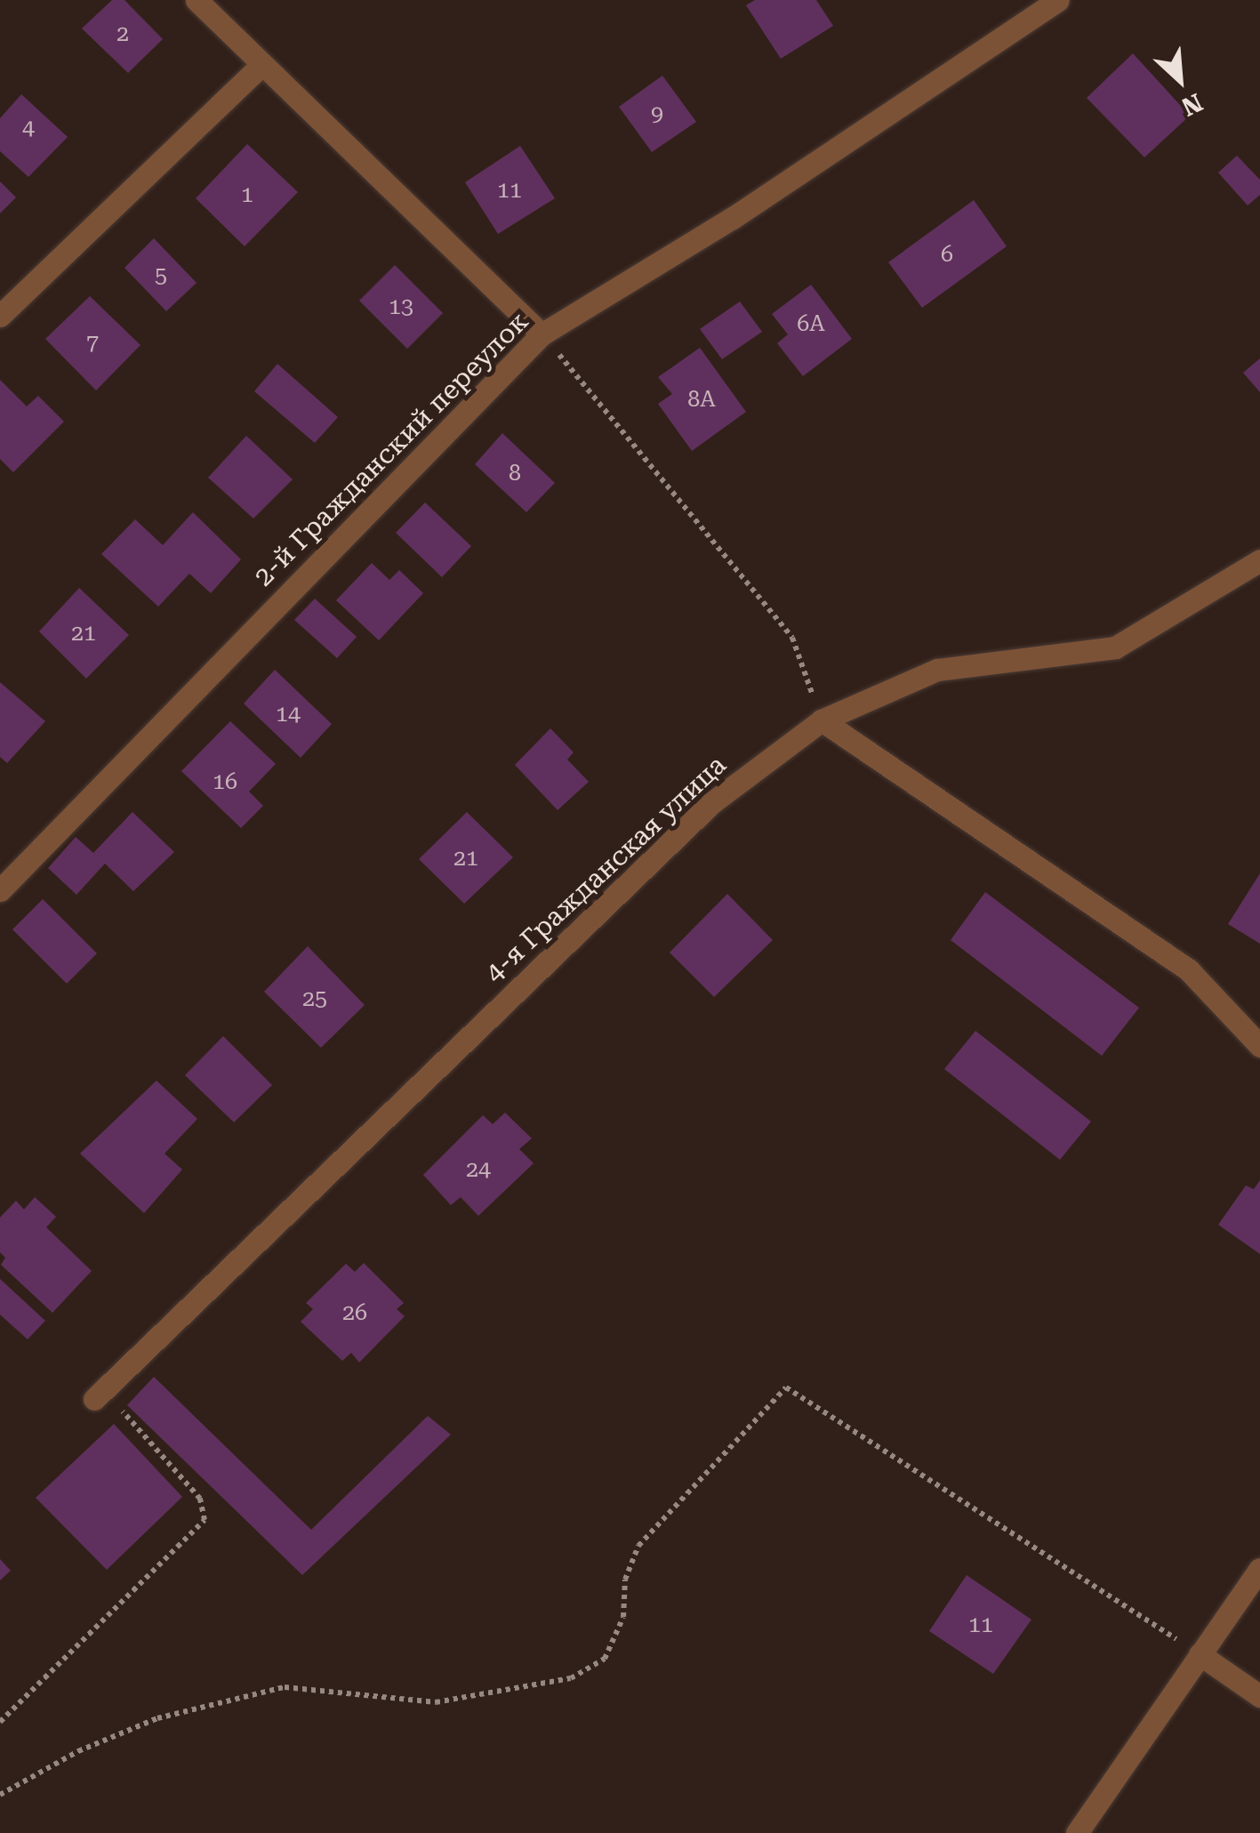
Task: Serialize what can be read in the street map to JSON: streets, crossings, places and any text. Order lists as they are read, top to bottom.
{
  "streets": {
    "street": ["2-й Гражданский переулок", "4-я Гражданская улица"]
  },
  "house_numbers": [
    "2",
    "9",
    "4",
    "11",
    "1",
    "6",
    "5",
    "13",
    "6А",
    "7",
    "8А",
    "8",
    "21",
    "14",
    "16",
    "21",
    "25",
    "24",
    "26",
    "11"
  ],
  "north": "bottom right"
}
